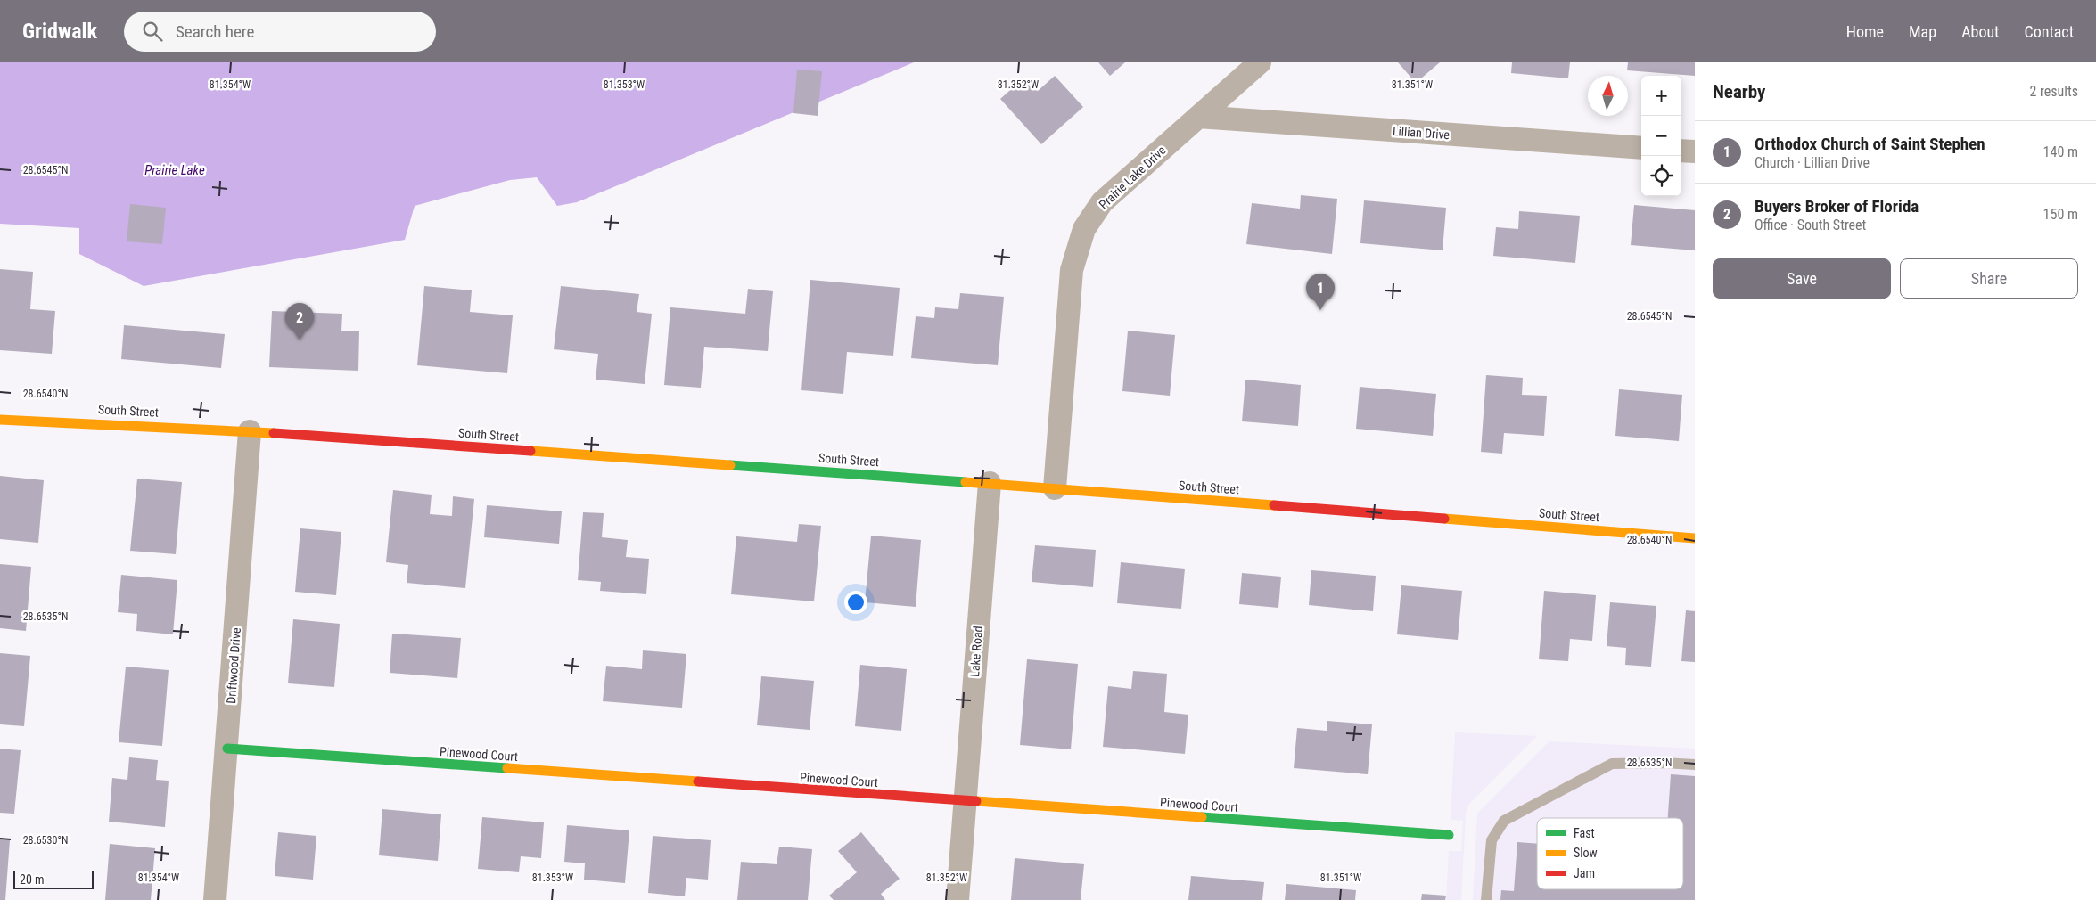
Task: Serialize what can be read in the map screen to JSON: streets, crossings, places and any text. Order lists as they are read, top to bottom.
{
  "streets": {
    "street": [
      "Lillian Drive",
      "Prairie Lake Drive",
      "South Street",
      "Lake Road",
      "Driftwood Drive",
      "Pinewood Court"
    ]
  },
  "crossings": [
    ["Lillian Drive", "Prairie Lake Drive"],
    ["Prairie Lake Drive", "South Street"],
    ["South Street", "Lake Road"],
    ["South Street", "Driftwood Drive"],
    ["Lake Road", "Pinewood Court"],
    ["Driftwood Drive", "Pinewood Court"]
  ],
  "water": ["Prairie Lake"],
  "legend": ["Fast", "Slow", "Jam"],
  "scale_bar": "20 m",
  "north": "top",
  "page": {
    "header": "Gridwalk",
    "search": "Search here",
    "nav": [
      "Home",
      "Map",
      "About",
      "Contact"
    ],
    "heading": ["Nearby", "2 results"],
    "map_buttons": ["+", "−"],
    "list": [
      {
        "mark": "1",
        "name": "Orthodox Church of Saint Stephen",
        "note": "Church · Lillian Drive",
        "value": "140 m"
      },
      {
        "mark": "2",
        "name": "Buyers Broker of Florida",
        "note": "Office · South Street",
        "value": "150 m"
      }
    ],
    "buttons": ["Save", "Share"],
    "pins": ["1", "2"],
    "scale": "20 m"
  },
  "coordinates": [
    "81.354°W",
    "81.353°W",
    "81.352°W",
    "81.351°W",
    "28.6545°N",
    "28.6540°N",
    "28.6535°N",
    "28.6530°N"
  ]
}
